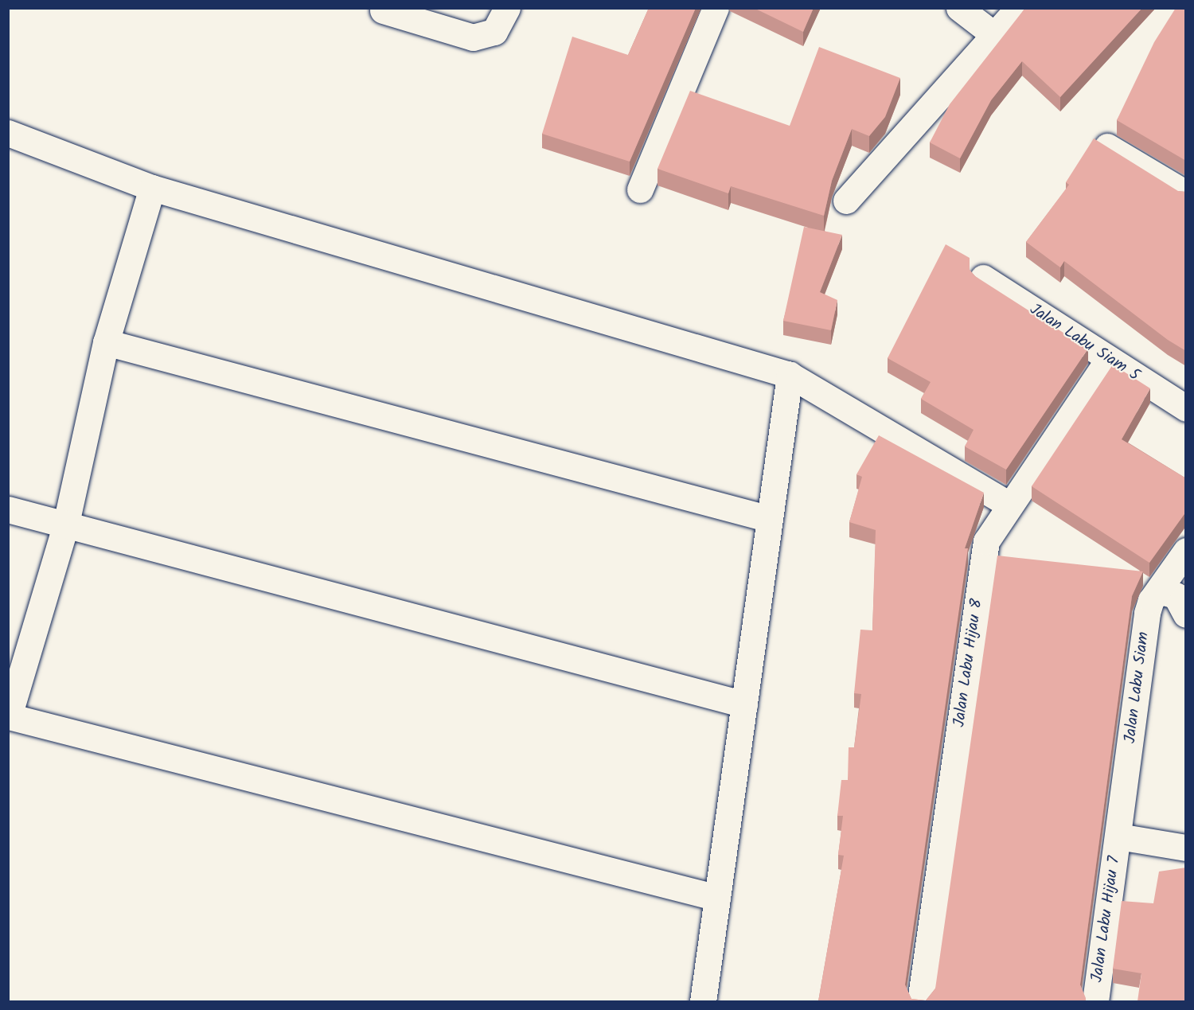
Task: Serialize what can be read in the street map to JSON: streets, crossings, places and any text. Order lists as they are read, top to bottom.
{
  "streets": {
    "street": [
      "Jalan Labu Siam 5",
      "Jalan Labu Hijau 8",
      "Jalan Labu Siam",
      "Jalan Labu Hijau 7"
    ]
  },
  "crossings": [
    ["Jalan Labu Siam 5", "Jalan Labu Hijau 8"],
    ["Jalan Labu Siam", "Jalan Labu Hijau 7"]
  ]
}
